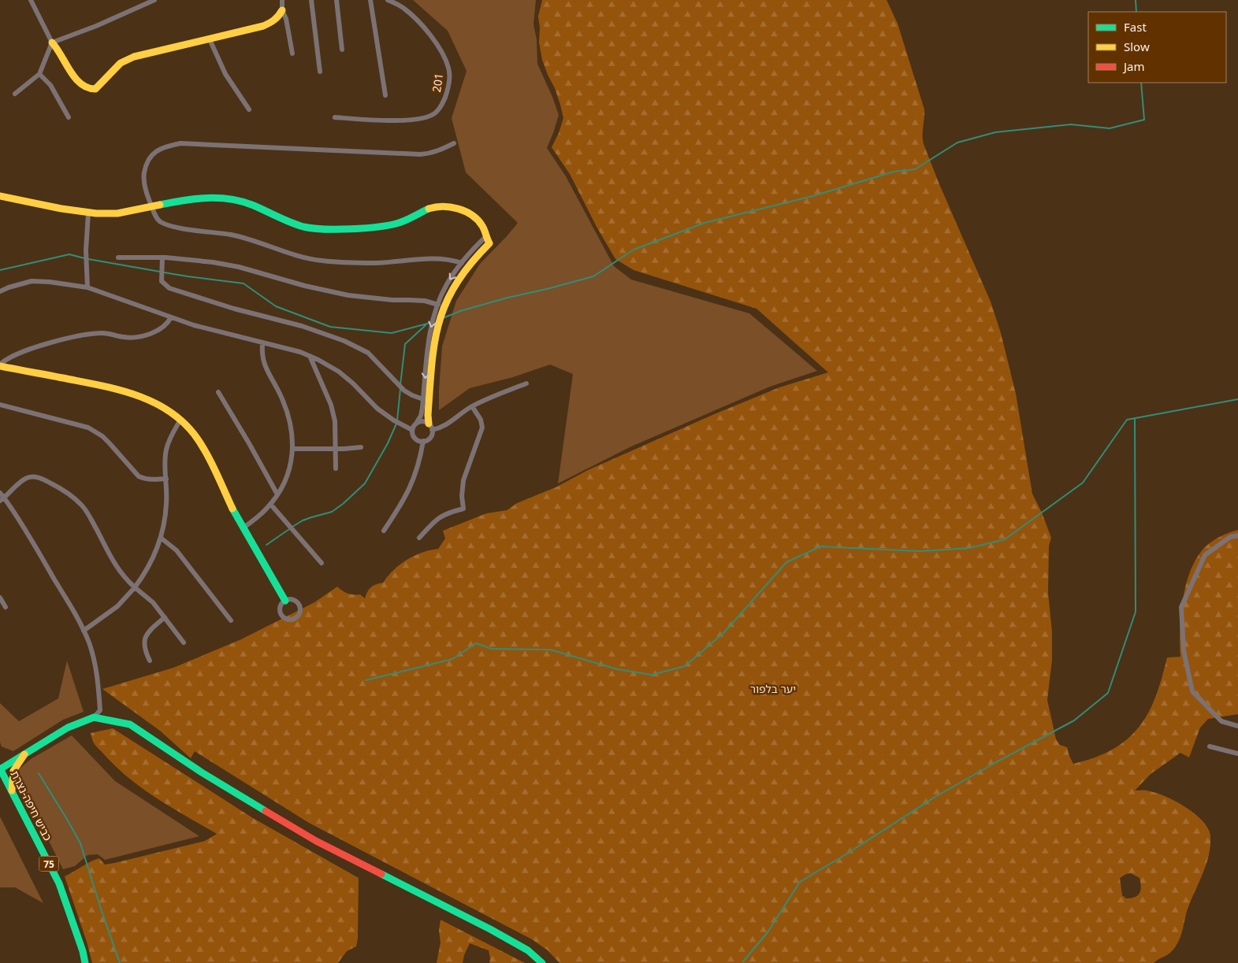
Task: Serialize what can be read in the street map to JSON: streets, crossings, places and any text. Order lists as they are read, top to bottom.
{
  "streets": {
    "main road": ["כביש חיפה-נצרת", "75"],
    "street": ["201"]
  },
  "parks": ["יער בלפור"],
  "legend": ["Fast", "Slow", "Jam"]
}
